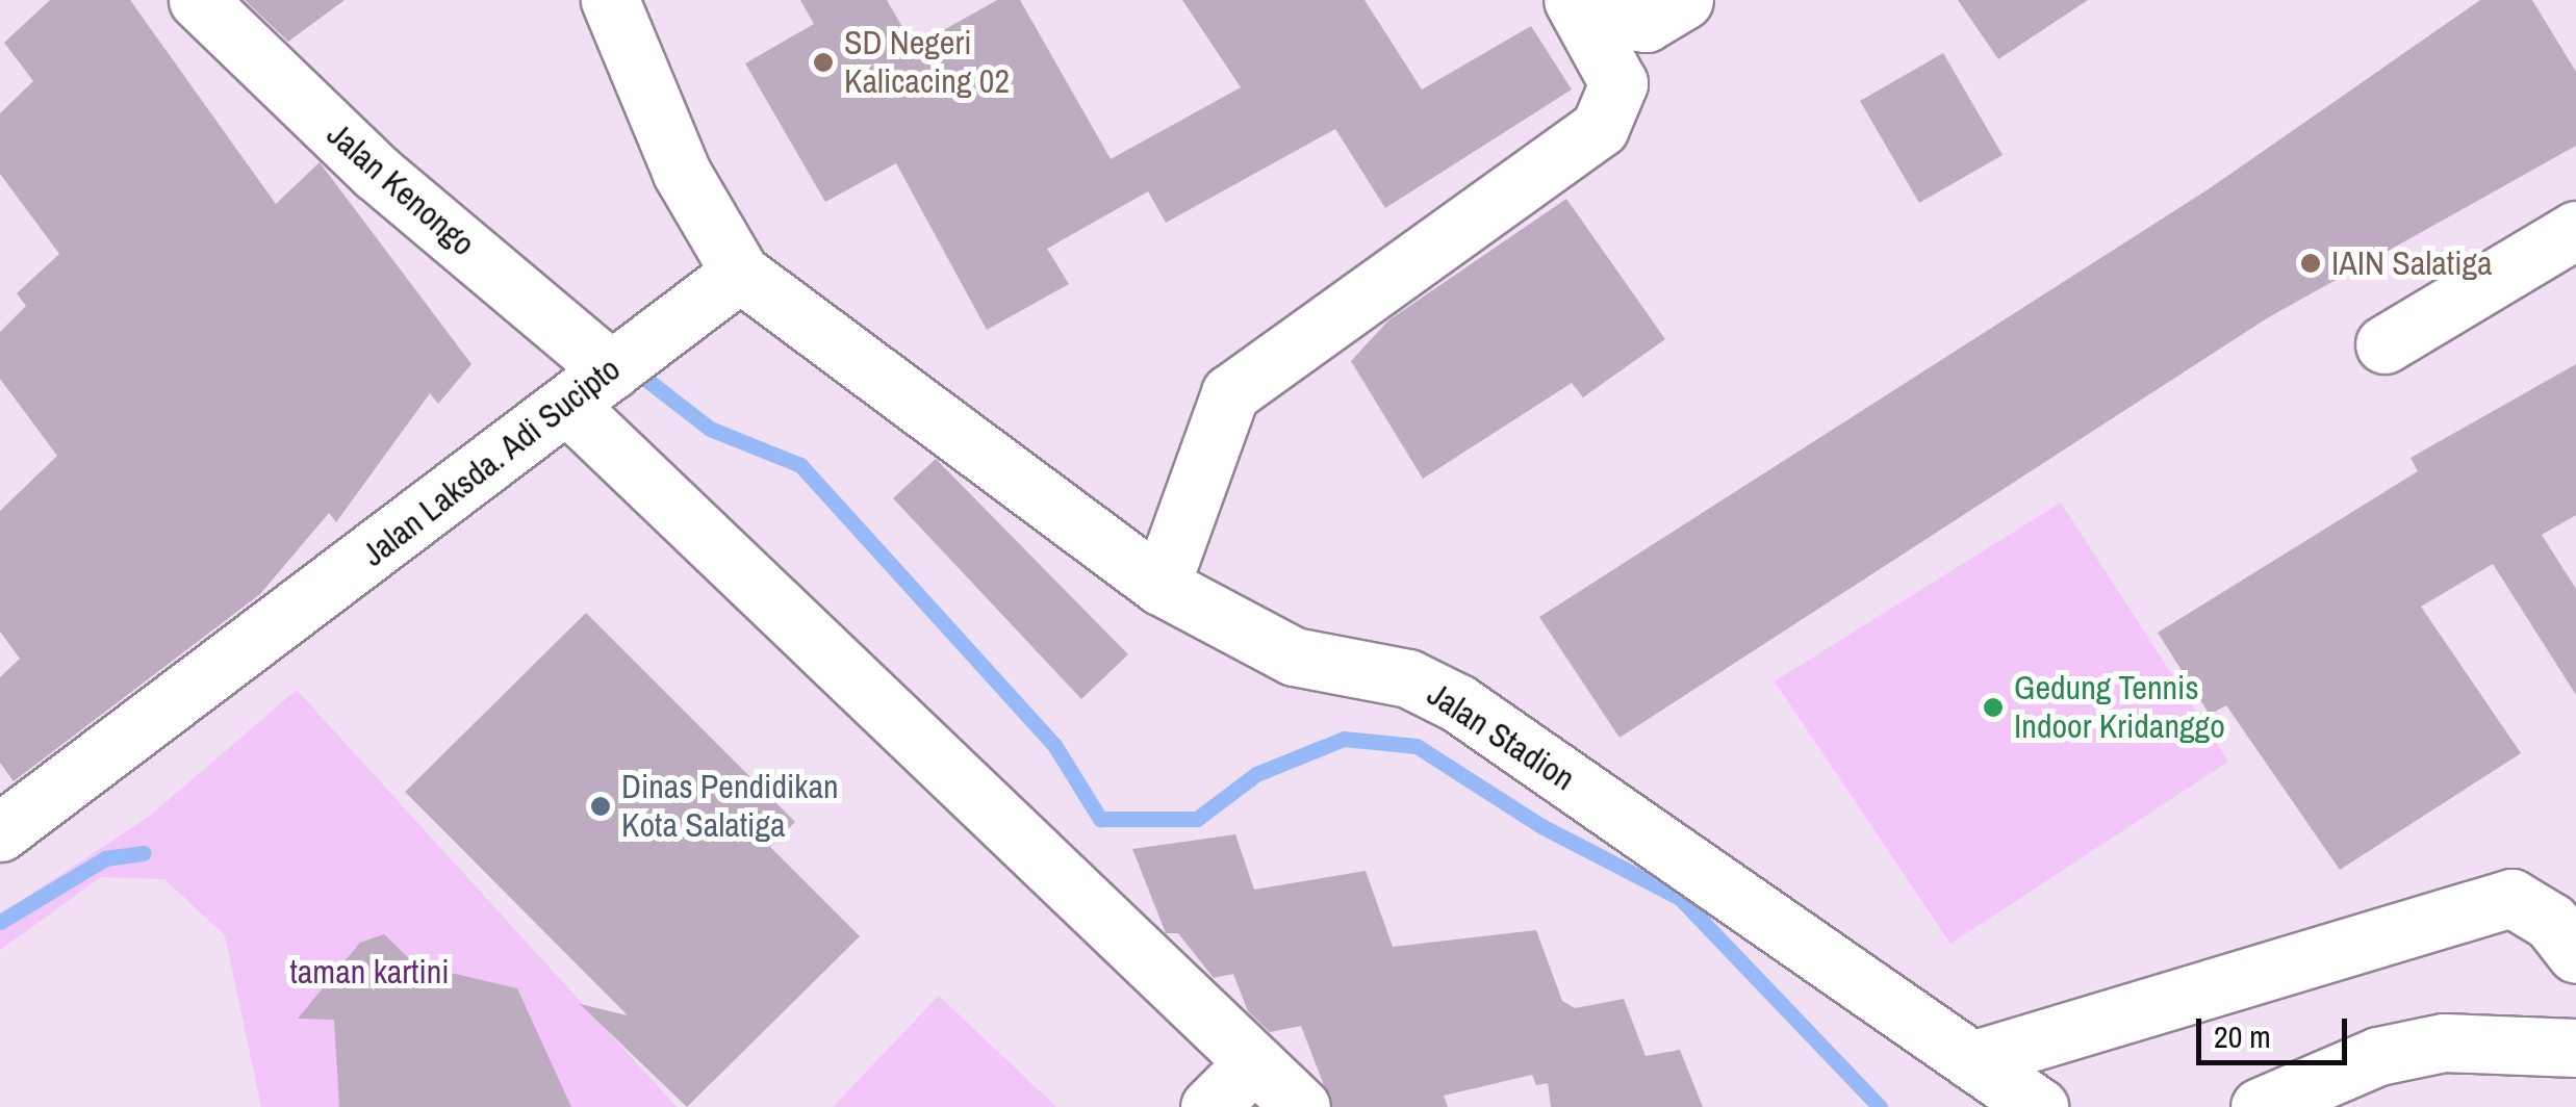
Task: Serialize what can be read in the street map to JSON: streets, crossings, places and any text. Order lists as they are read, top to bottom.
{
  "streets": {
    "street": ["Jalan Kenongo", "Jalan Laksda. Adi Sucipto", "Jalan Stadion"]
  },
  "crossings": [
    ["Jalan Kenongo", "Jalan Laksda. Adi Sucipto"],
    ["Jalan Laksda. Adi Sucipto", "Jalan Stadion"]
  ],
  "parks": ["taman kartini"],
  "places": [
    "SD Negeri Kalicacing 02",
    "IAIN Salatiga",
    "Gedung Tennis Indoor Kridanggo",
    "Dinas Pendidikan Kota Salatiga"
  ],
  "scale_bar": "20 m"
}
